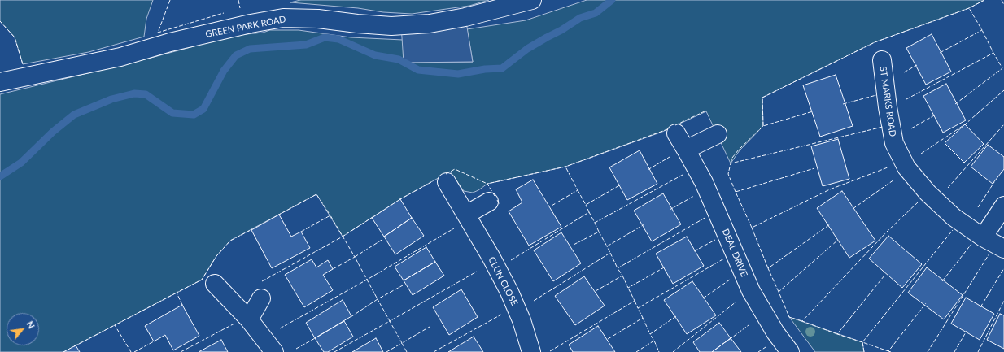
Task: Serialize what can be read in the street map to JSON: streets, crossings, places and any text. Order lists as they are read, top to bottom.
{
  "streets": {
    "street": [
      "GREEN PARK ROAD",
      "ST MARKS ROAD",
      "DEAL DRIVE",
      "CLUN CLOSE"
    ]
  },
  "north": "top right"
}
